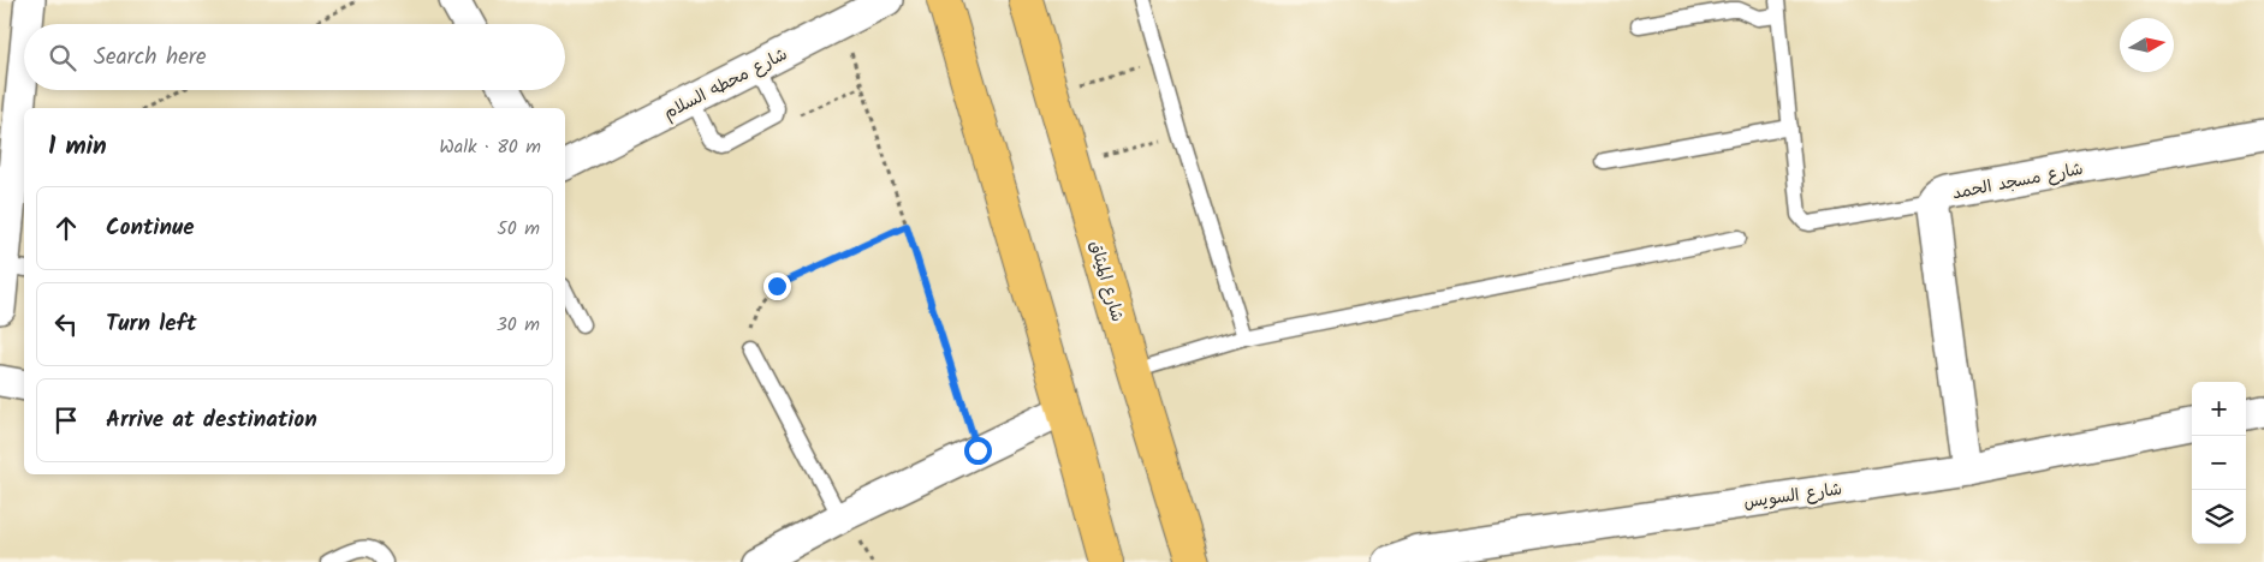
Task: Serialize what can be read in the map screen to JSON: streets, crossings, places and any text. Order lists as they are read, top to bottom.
{
  "streets": {
    "main road": ["شارع الميثاق"],
    "street": ["شارع محطه السلام", "شارع مسجد الحمد", "شارع السويس"]
  },
  "crossings": [
    ["شارع مسجد الحمد", "شارع السويس"]
  ],
  "north": "right",
  "page": {
    "search": "Search here",
    "heading": ["1 min", "Walk · 80 m"],
    "list": [
      ["Continue", "50 m"],
      ["Turn left", "30 m"],
      "Arrive at destination"
    ],
    "map_buttons": ["+", "−"]
  }
}
